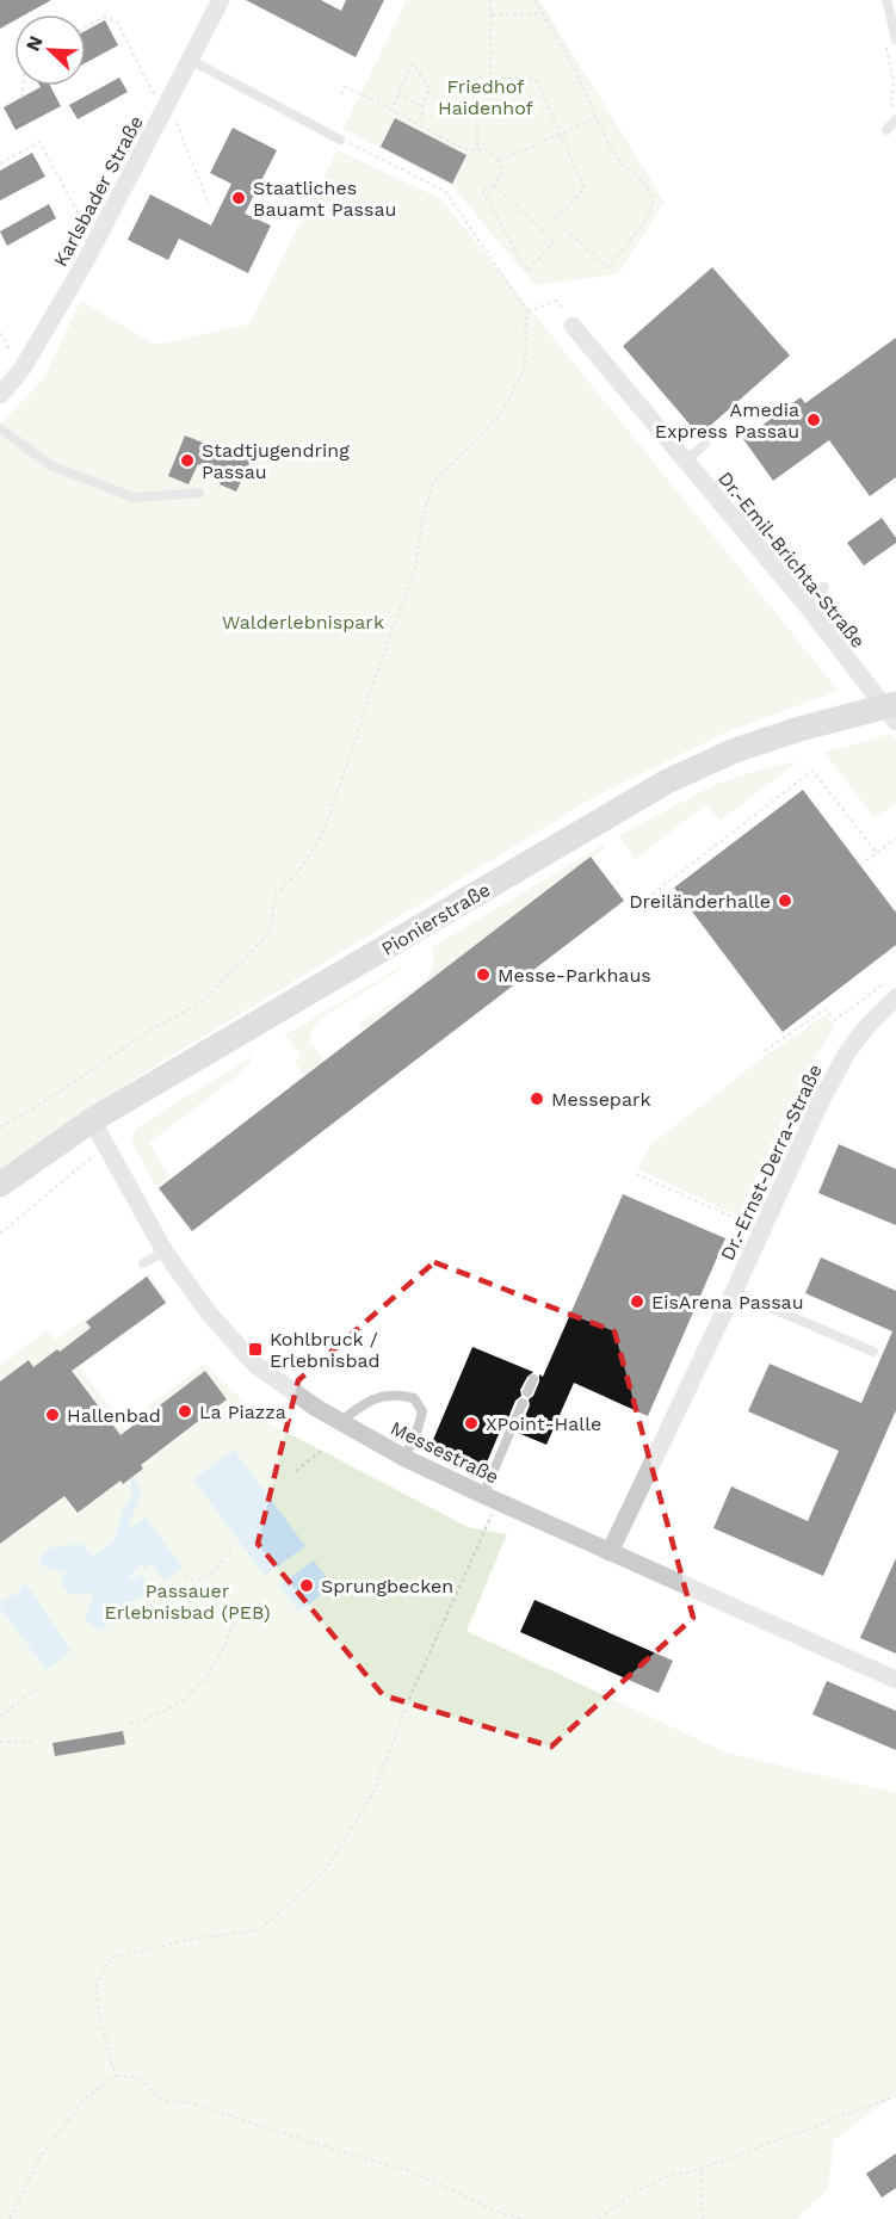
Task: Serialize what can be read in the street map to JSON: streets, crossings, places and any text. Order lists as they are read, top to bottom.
{
  "streets": {
    "main road": ["Pionierstraße"],
    "street": [
      "Karlsbader Straße",
      "Dr.-Emil-Brichta-Straße",
      "Dr.-Ernst-Derra-Straße",
      "Messestraße"
    ]
  },
  "crossings": [
    ["Dr.-Emil-Brichta-Straße", "Pionierstraße"],
    ["Pionierstraße", "Messestraße"],
    ["Dr.-Ernst-Derra-Straße", "Messestraße"]
  ],
  "parks": ["Friedhof Haidenhof", "Walderlebnispark", "Passauer Erlebnisbad (PEB)"],
  "places": {
    "other": [
      "Staatliches Bauamt Passau",
      "Amedia Express Passau",
      "Stadtjugendring Passau",
      "Dreiländerhalle",
      "Messe-Parkhaus",
      "Messepark",
      "EisArena Passau",
      "La Piazza",
      "Hallenbad",
      "XPoint-Halle",
      "Sprungbecken"
    ],
    "transit": ["Kohlbruck / Erlebnisbad"]
  },
  "north": "top left"
}
